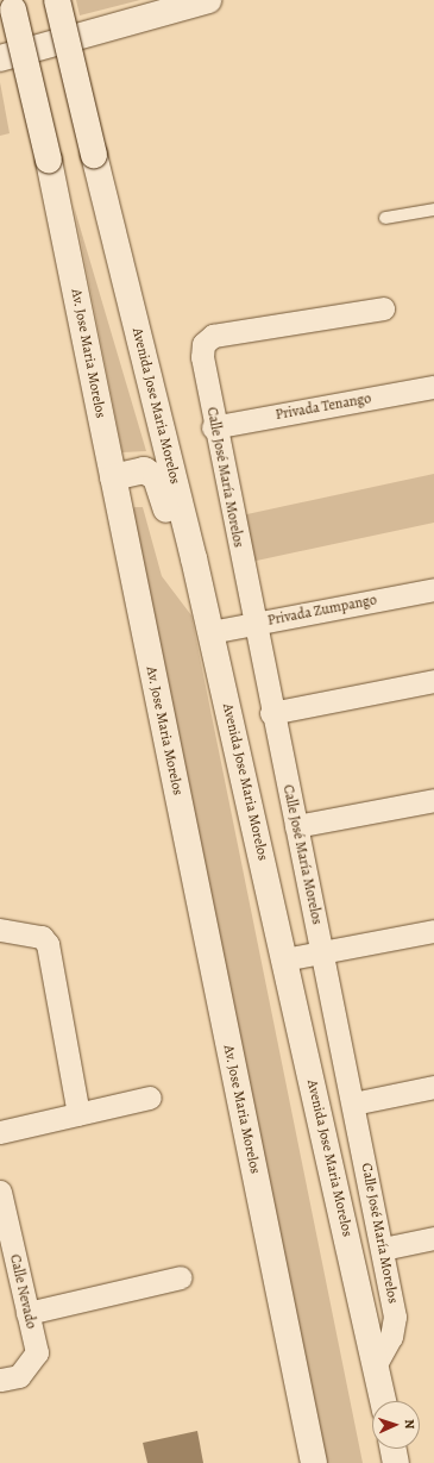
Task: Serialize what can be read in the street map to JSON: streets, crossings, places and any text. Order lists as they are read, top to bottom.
{
  "streets": {
    "main road": ["Av. Jose Maria Morelos", "Avenida Jose Maria Morelos"],
    "street": [
      "Privada Tenango",
      "Calle José María Morelos",
      "Privada Zumpango",
      "Calle Nevado"
    ]
  },
  "crossings": [
    ["Avenida Jose Maria Morelos", "Calle José María Morelos"],
    ["Avenida Jose Maria Morelos", "Privada Zumpango"],
    ["Privada Tenango", "Calle José María Morelos"],
    ["Calle José María Morelos", "Privada Zumpango"]
  ],
  "north": "right"
}
